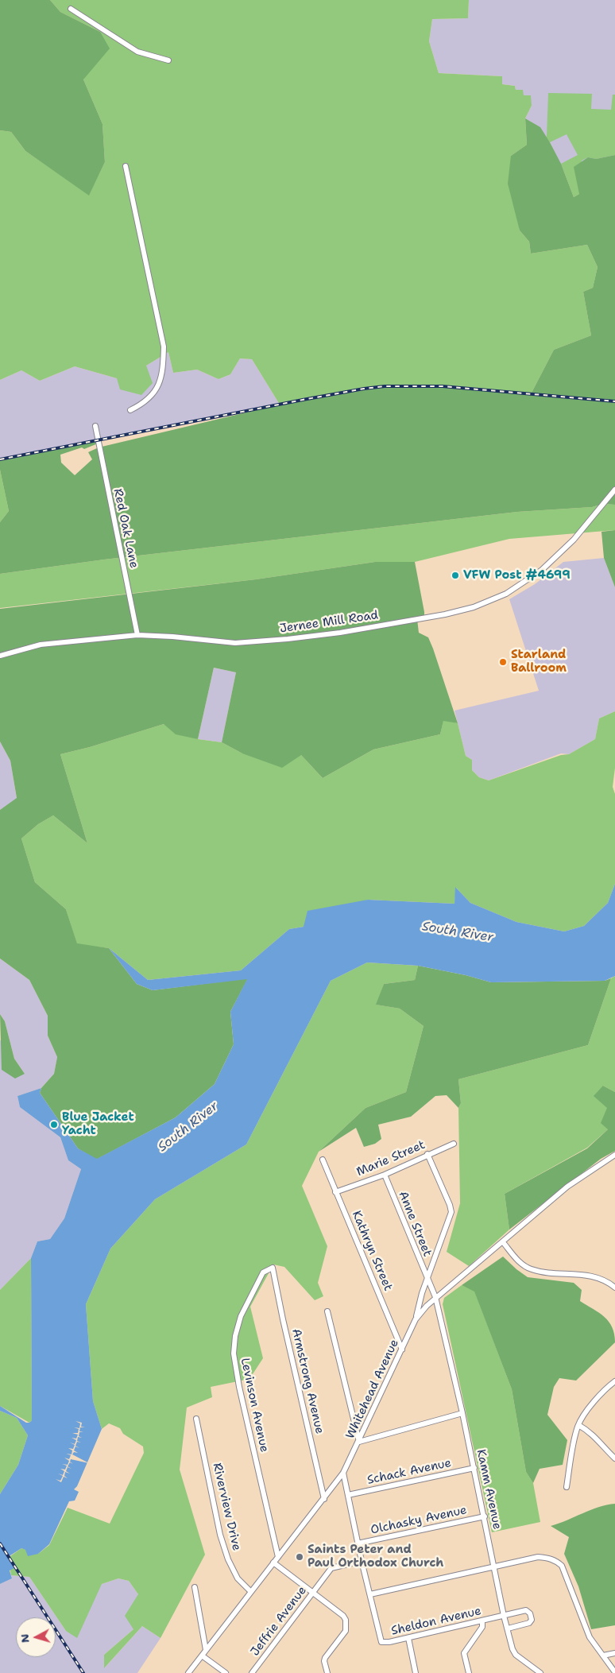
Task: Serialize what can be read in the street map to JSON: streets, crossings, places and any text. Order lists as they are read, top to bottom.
{
  "streets": {
    "street": [
      "Red Oak Lane",
      "Jernee Mill Road",
      "Marie Street",
      "Anne Street",
      "Kathryn Street",
      "Armstrong Avenue",
      "Whitehead Avenue",
      "Levinson Avenue",
      "Schack Avenue",
      "Kamm Avenue",
      "Riverview Drive",
      "Olchasky Avenue",
      "Jeffrie Avenue",
      "Sheldon Avenue"
    ]
  },
  "crossings": [
    ["Red Oak Lane", "Jernee Mill Road"],
    ["Marie Street", "Anne Street"],
    ["Marie Street", "Kathryn Street"],
    ["Anne Street", "Whitehead Avenue"],
    ["Anne Street", "Kamm Avenue"],
    ["Kathryn Street", "Whitehead Avenue"],
    ["Armstrong Avenue", "Whitehead Avenue"],
    ["Armstrong Avenue", "Levinson Avenue"],
    ["Whitehead Avenue", "Levinson Avenue"],
    ["Whitehead Avenue", "Kamm Avenue"],
    ["Whitehead Avenue", "Riverview Drive"],
    ["Schack Avenue", "Kamm Avenue"],
    ["Kamm Avenue", "Olchasky Avenue"],
    ["Kamm Avenue", "Sheldon Avenue"]
  ],
  "water": ["South River"],
  "places": [
    "VFW Post #4699",
    "Starland Ballroom",
    "Blue Jacket Yacht",
    "Saints Peter and Paul Orthodox Church"
  ],
  "north": "left"
}
